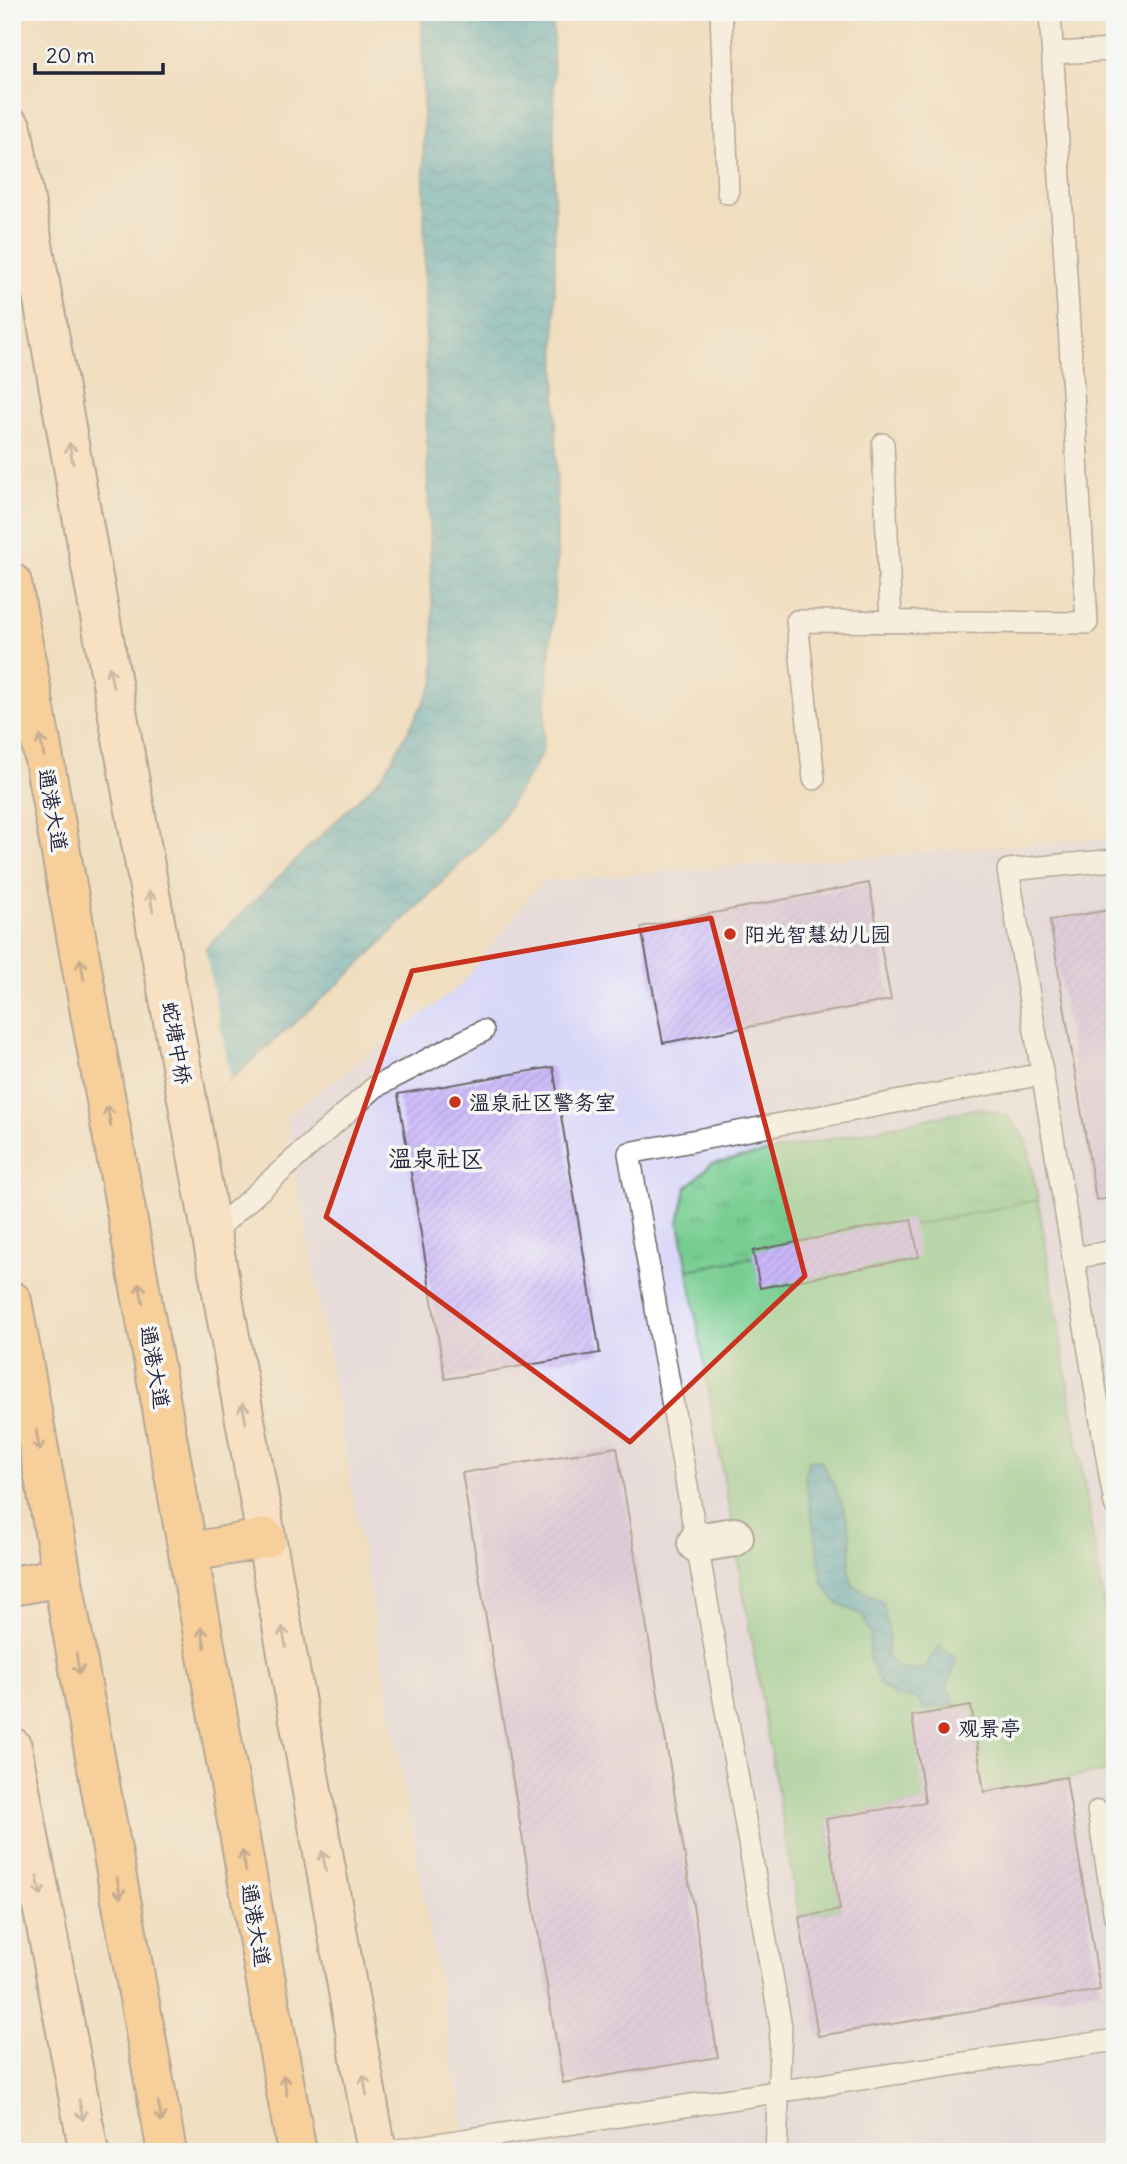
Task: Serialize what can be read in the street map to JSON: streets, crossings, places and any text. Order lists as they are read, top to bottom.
{
  "streets": {
    "main road": ["通港大道"],
    "street": ["蛇塘中桥"]
  },
  "one_way": ["蛇塘中桥"],
  "districts": ["温泉社区"],
  "places": ["阳光智慧幼儿园", "温泉社区警务室", "观景亭"],
  "scale_bar": "20 m"
}
